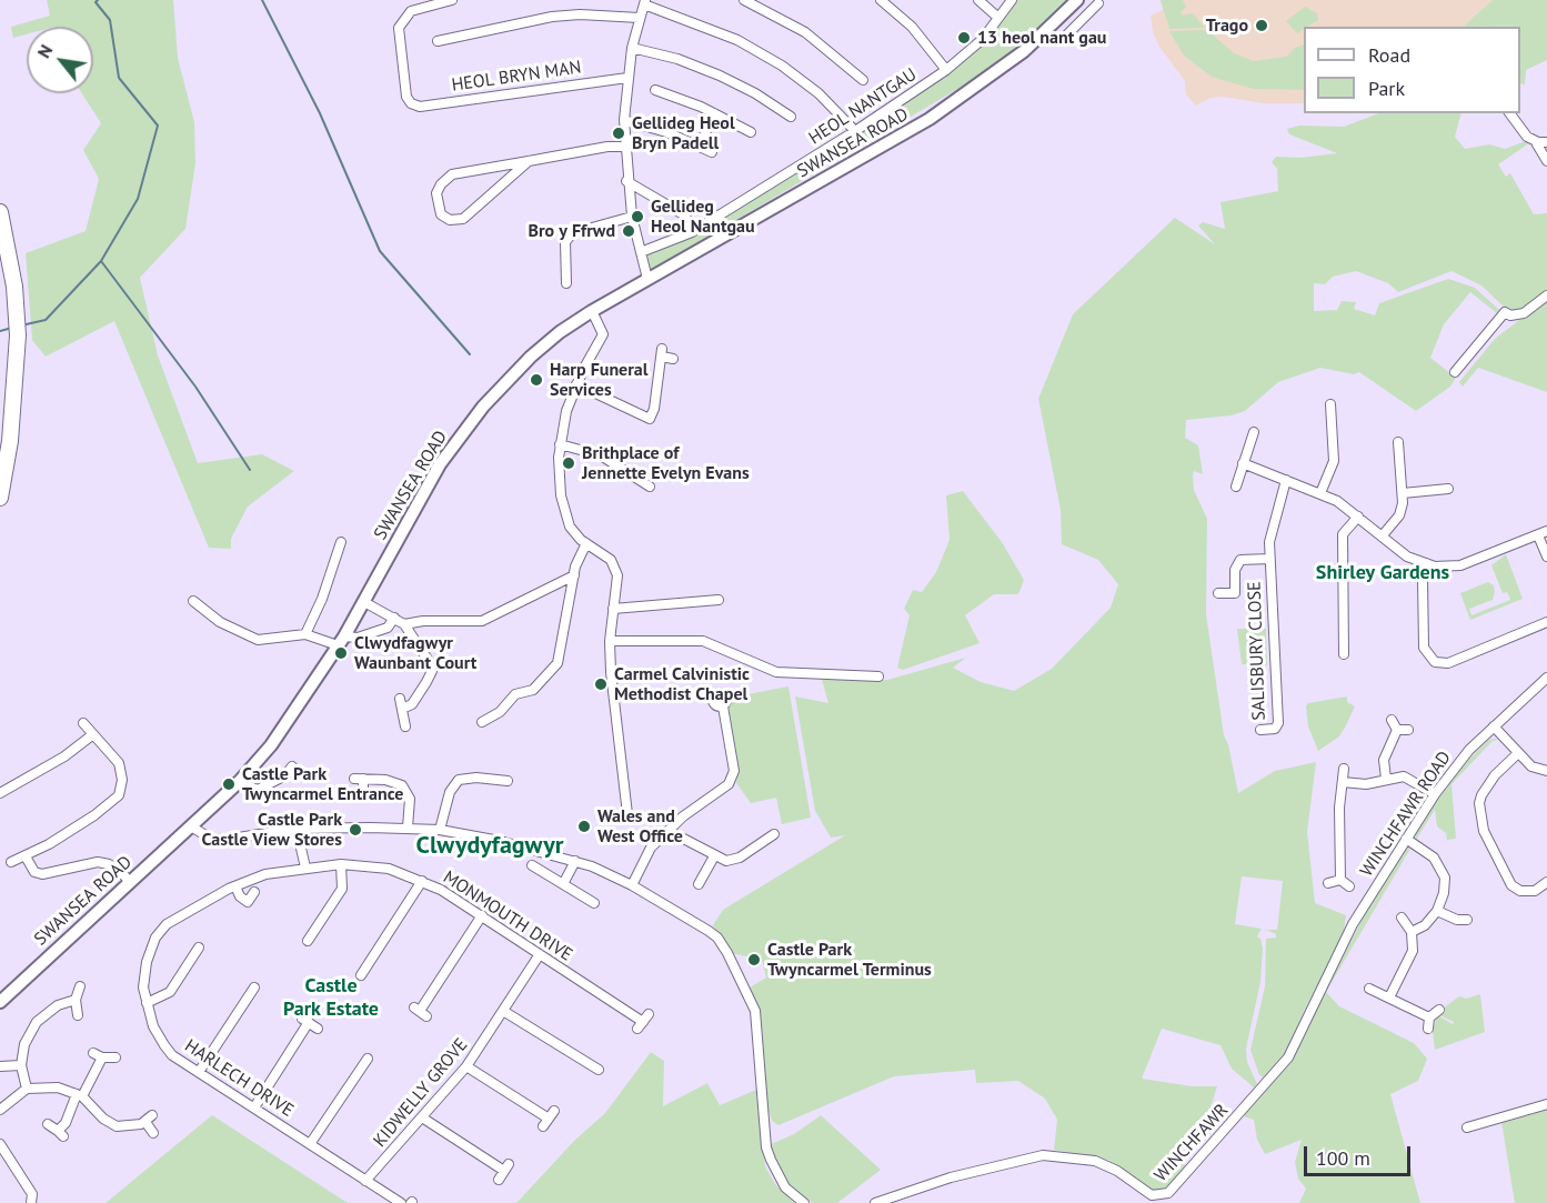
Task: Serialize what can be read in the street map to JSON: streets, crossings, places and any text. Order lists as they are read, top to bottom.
{
  "streets": {
    "street": [
      "HEOL BRYN MAN",
      "HEOL NANTGAU",
      "SWANSEA ROAD",
      "SALISBURY CLOSE",
      "WINCHFAWR ROAD",
      "MONMOUTH DRIVE",
      "HARLECH DRIVE",
      "KIDWELLY GROVE",
      "WINCHFAWR"
    ]
  },
  "crossings": [
    ["WINCHFAWR ROAD", "WINCHFAWR"],
    ["MONMOUTH DRIVE", "HARLECH DRIVE"],
    ["MONMOUTH DRIVE", "KIDWELLY GROVE"],
    ["HARLECH DRIVE", "KIDWELLY GROVE"]
  ],
  "districts": ["Shirley Gardens", "Clwydyfagwyr", "Castle Park Estate"],
  "places": [
    "Trago",
    "13 heol nant gau",
    "Gellideg Heol Bryn Padell",
    "Gellideg Heol Nantgau",
    "Bro y Ffrwd",
    "Harp Funeral Services",
    "Brithplace of Jennette Evelyn Evans",
    "Clwydfagwyr Waunbant Court",
    "Carmel Calvinistic Methodist Chapel",
    "Castle Park Twyncarmel Entrance",
    "Wales and West Office",
    "Castle Park Castle View Stores",
    "Castle Park Twyncarmel Terminus"
  ],
  "legend": ["Road", "Park"],
  "scale_bar": "100 m",
  "north": "top left"
}
